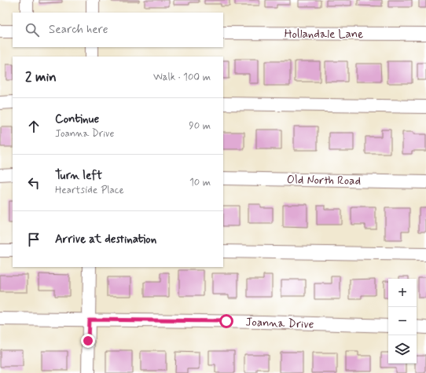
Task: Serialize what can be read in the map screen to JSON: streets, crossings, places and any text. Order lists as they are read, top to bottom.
{
  "streets": {
    "street": ["Hollandale Lane", "Old North Road", "Joanna Drive"]
  },
  "page": {
    "search": "Search here",
    "heading": ["2 min", "Walk · 100 m"],
    "list": [
      ["Continue", "Joanna Drive", "90 m"],
      ["Turn left", "Heartside Place", "10 m"],
      "Arrive at destination"
    ],
    "map_buttons": ["+", "−"]
  }
}
